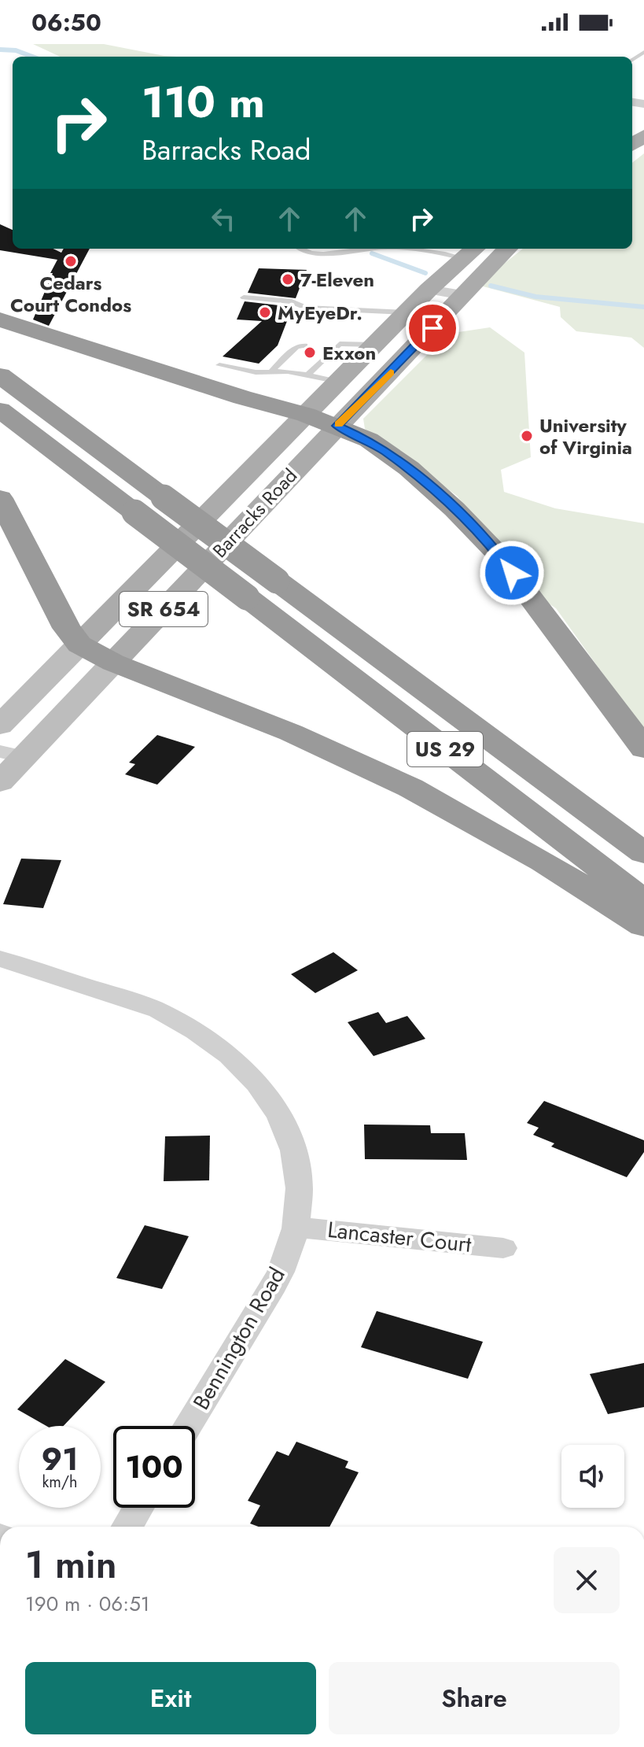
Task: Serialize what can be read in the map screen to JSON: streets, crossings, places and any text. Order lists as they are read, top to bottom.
{
  "streets": {
    "highway": ["US 29"],
    "main road": ["Barracks Road", "SR 654"],
    "street": ["Lancaster Court", "Bennington Road"]
  },
  "crossings": [
    ["Lancaster Court", "Bennington Road"]
  ],
  "places": [
    "Cedars Court Condos",
    "7-Eleven",
    "MyEyeDr.",
    "Exxon",
    "University of Virginia"
  ],
  "page": {
    "status": "06:50",
    "turn": ["110 m", "Barracks Road"],
    "speed": "91 km/h",
    "limit": "100",
    "heading": ["1 min", "190 m · 06:51"],
    "buttons": ["Exit", "Share"]
  }
}
